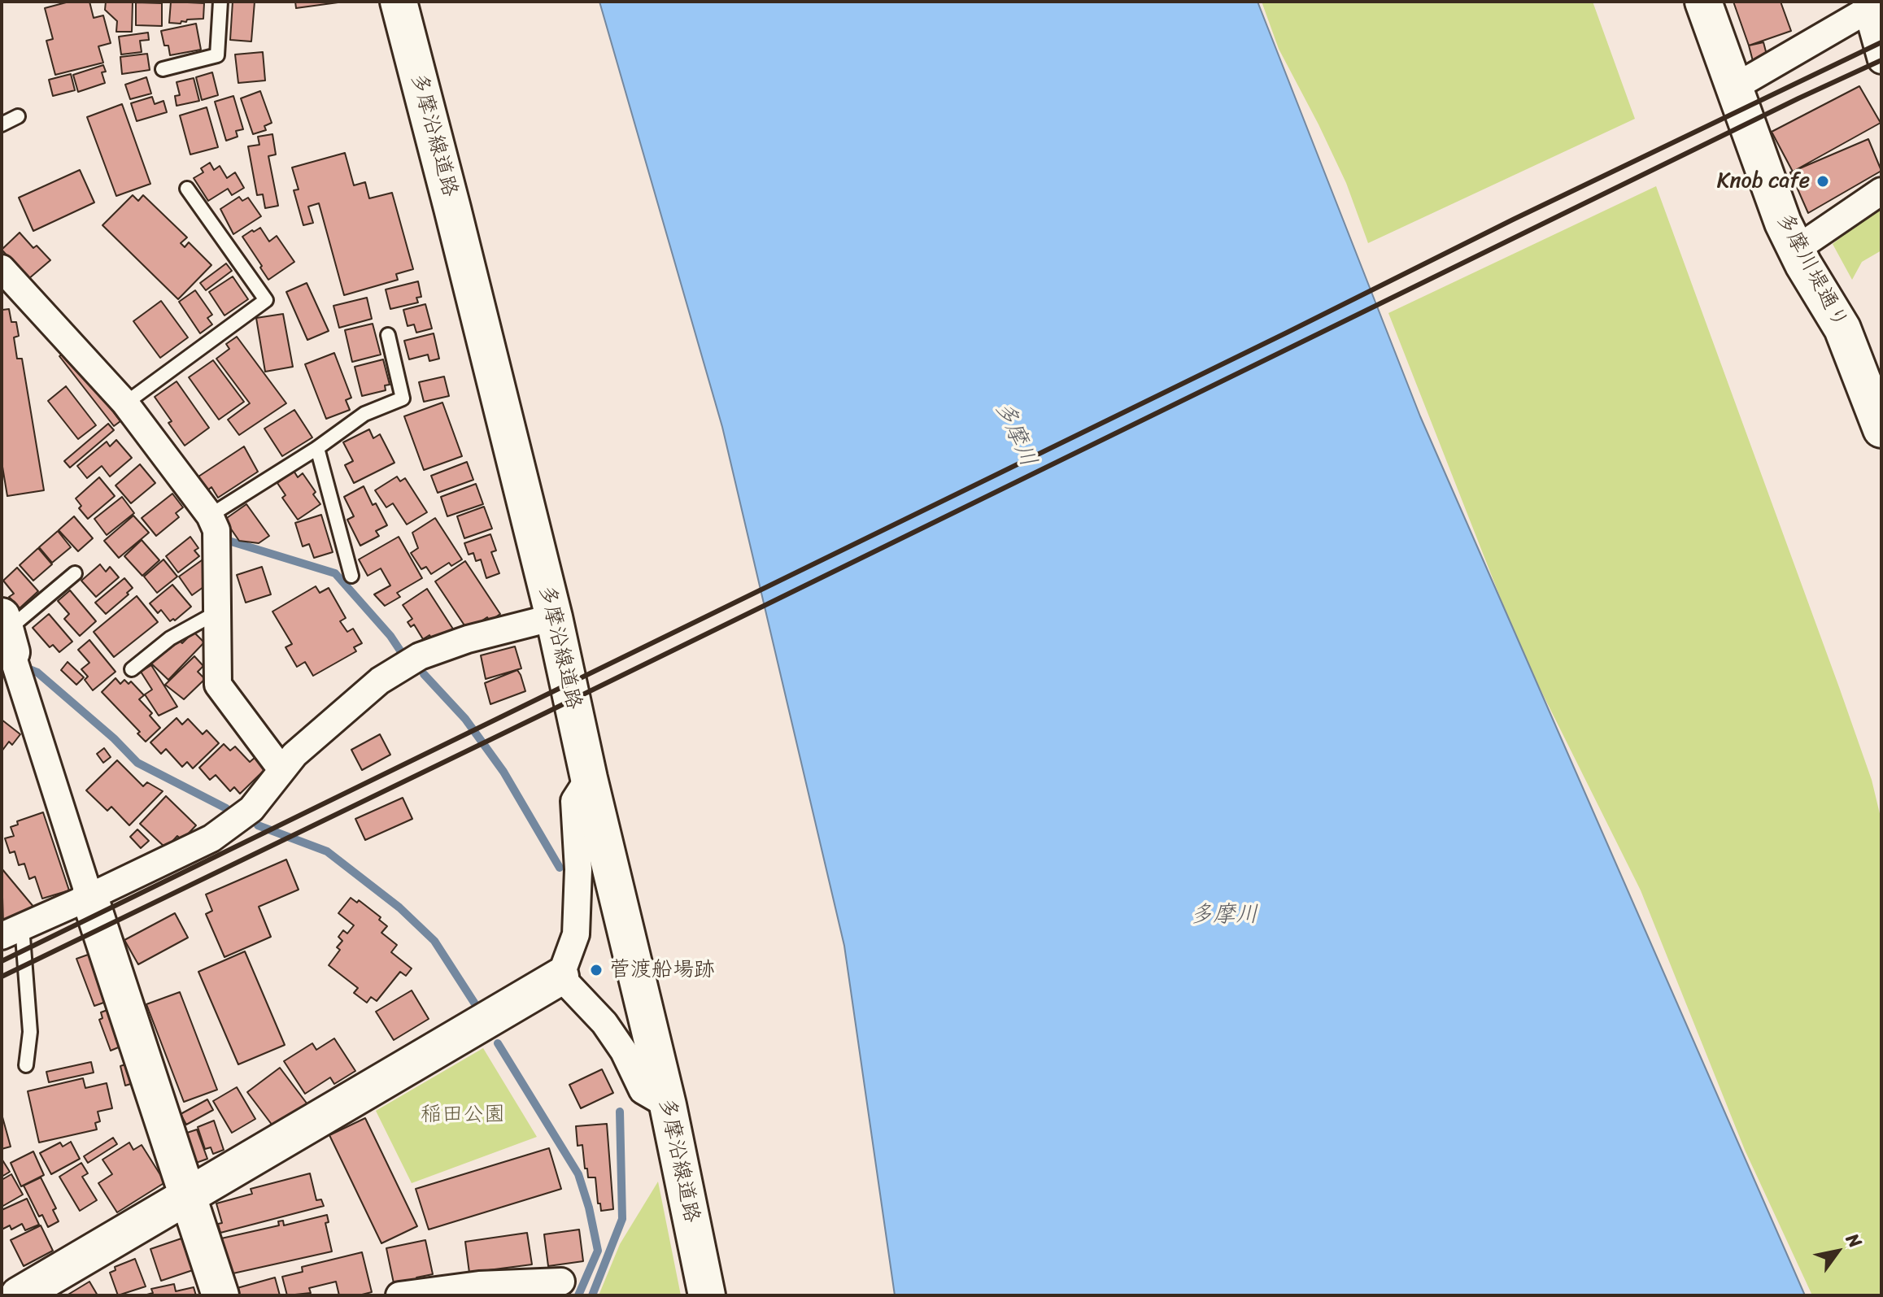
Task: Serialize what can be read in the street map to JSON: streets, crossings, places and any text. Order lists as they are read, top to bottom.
{
  "streets": {
    "street": ["多摩沿線道路", "多摩川堤通り"]
  },
  "water": ["多摩川"],
  "parks": ["稲田公園"],
  "places": ["Knob cafe", "菅渡船場跡"],
  "north": "top right"
}
